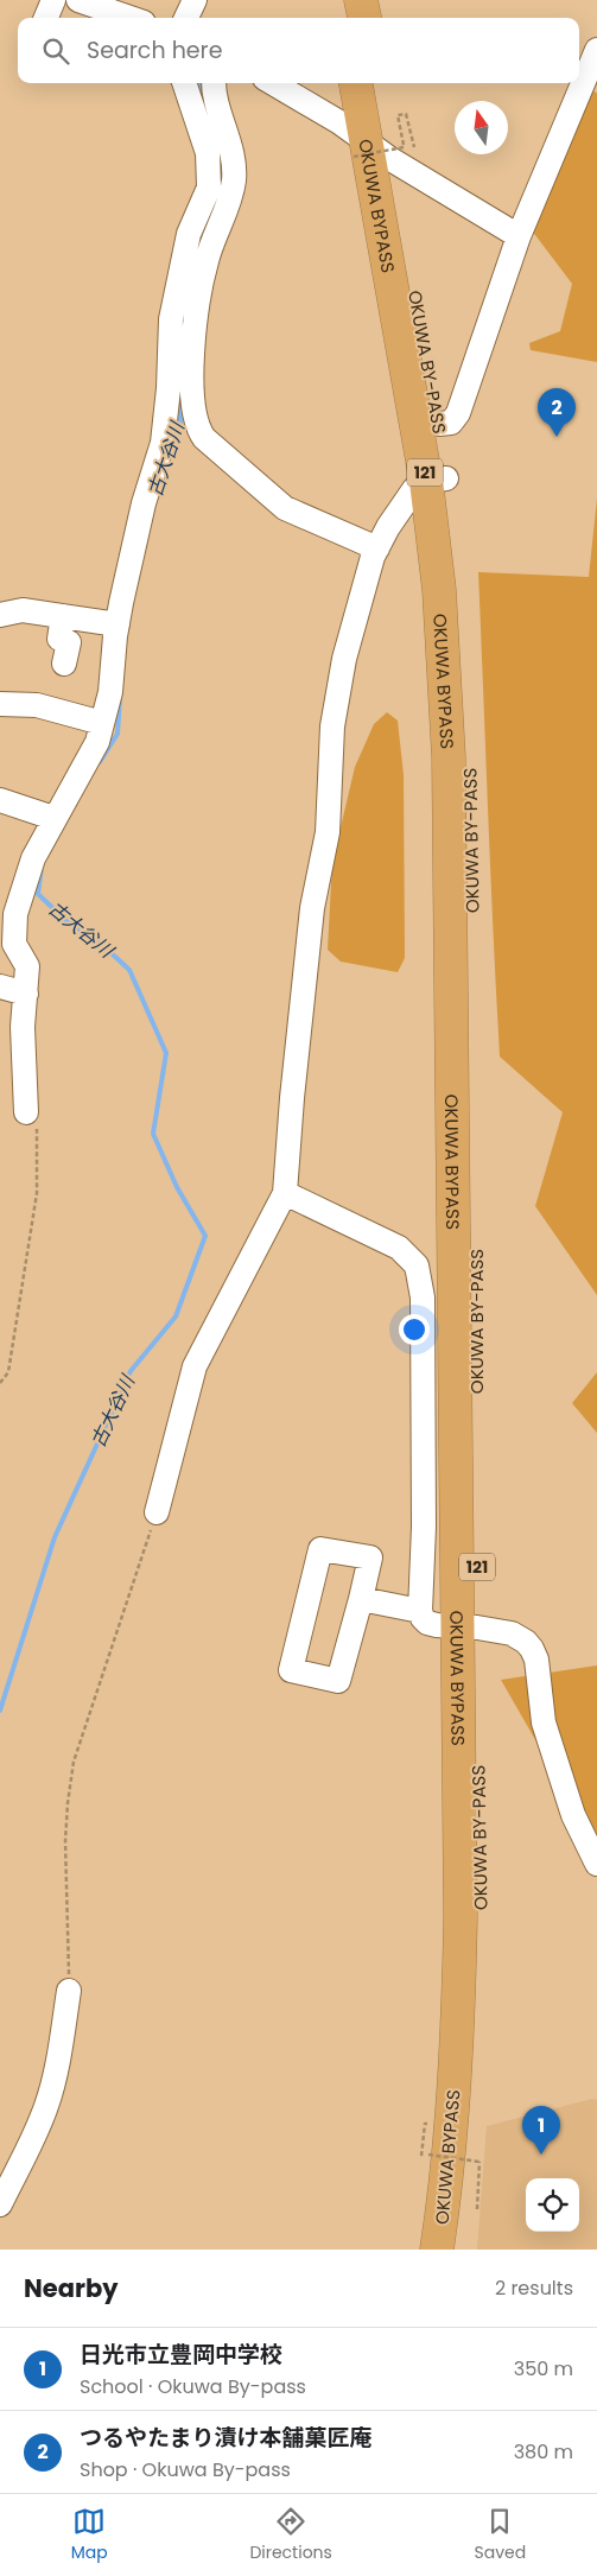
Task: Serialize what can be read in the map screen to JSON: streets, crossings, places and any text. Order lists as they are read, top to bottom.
{
  "streets": {
    "highway": ["OKUWA BYPASS", "OKUWA BY-PASS", "121"]
  },
  "crossings": [
    ["OKUWA BYPASS", "OKUWA BY-PASS"]
  ],
  "water": ["古大谷川"],
  "north": "top",
  "page": {
    "search": "Search here",
    "pins": ["2", "1"],
    "heading": ["Nearby", "2 results"],
    "list": [
      {
        "mark": "1",
        "name": "日光市立豊岡中学校",
        "note": "School · Okuwa By-pass",
        "value": "350 m"
      },
      {
        "mark": "2",
        "name": "つるやたまり漬け本舗菓匠庵",
        "note": "Shop · Okuwa By-pass",
        "value": "380 m"
      }
    ],
    "nav": ["Map", "Directions", "Saved"]
  }
}
